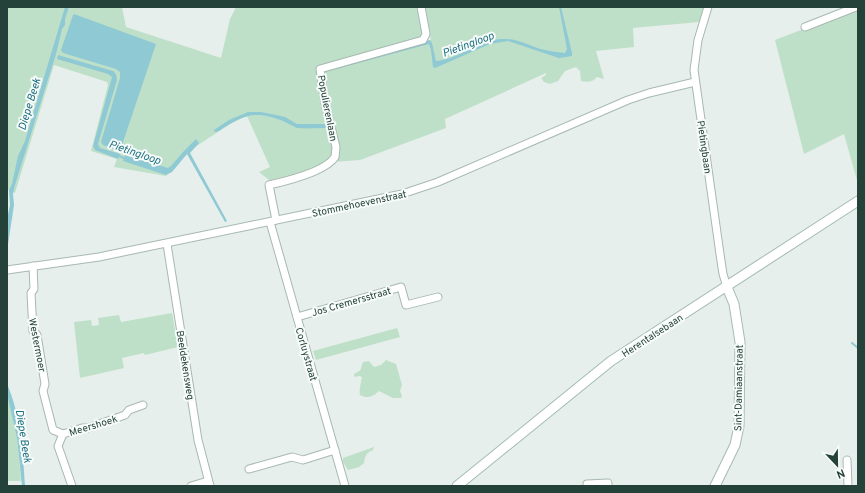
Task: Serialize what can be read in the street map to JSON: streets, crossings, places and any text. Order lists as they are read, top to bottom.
{
  "streets": {
    "main road": ["Herentalsebaan", "Sint-Damiaanstraat"],
    "street": [
      "Populierenlaan",
      "Pietingbaan",
      "Stommehoevenstraat",
      "Jos Cremersstraat",
      "Westermoer",
      "Corluystraat",
      "Beeldekensweg",
      "Meershoek"
    ]
  },
  "crossings": [
    ["Populierenlaan", "Stommehoevenstraat"],
    ["Populierenlaan", "Corluystraat"],
    ["Pietingbaan", "Stommehoevenstraat"],
    ["Pietingbaan", "Herentalsebaan"],
    ["Pietingbaan", "Sint-Damiaanstraat"],
    ["Stommehoevenstraat", "Westermoer"],
    ["Stommehoevenstraat", "Corluystraat"],
    ["Stommehoevenstraat", "Beeldekensweg"],
    ["Jos Cremersstraat", "Corluystraat"],
    ["Herentalsebaan", "Sint-Damiaanstraat"],
    ["Westermoer", "Meershoek"]
  ],
  "water": ["Pietingloop", "Diepe Beek"],
  "north": "bottom"
}
